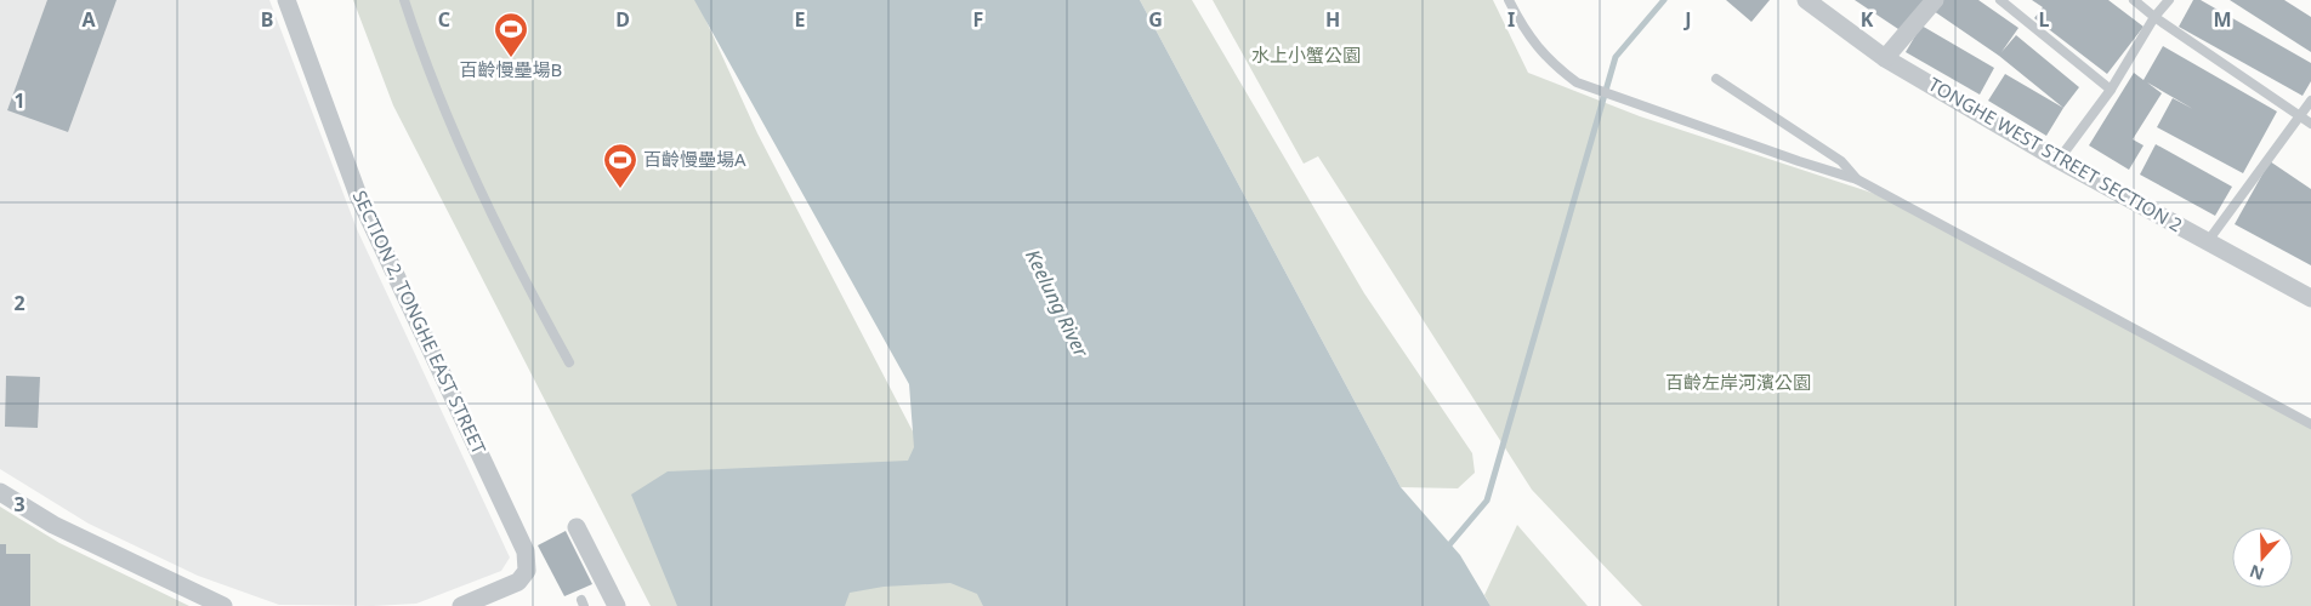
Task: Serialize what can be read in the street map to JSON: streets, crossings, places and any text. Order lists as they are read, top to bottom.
{
  "streets": {
    "street": ["TONGHE WEST STREET SECTION 2", "SECTION 2, TONGHE EAST STREET"]
  },
  "water": ["Keelung River"],
  "parks": ["水上小蟹公園", "百齡左岸河濱公園"],
  "places": {
    "sports": ["百齡慢壘場B", "百齡慢壘場A"]
  },
  "north": "bottom",
  "grid": {
    "columns": [
      "A",
      "B",
      "C",
      "D",
      "E",
      "F",
      "G",
      "H",
      "I",
      "J",
      "K",
      "L",
      "M"
    ],
    "rows": ["1", "2", "3"]
  }
}
